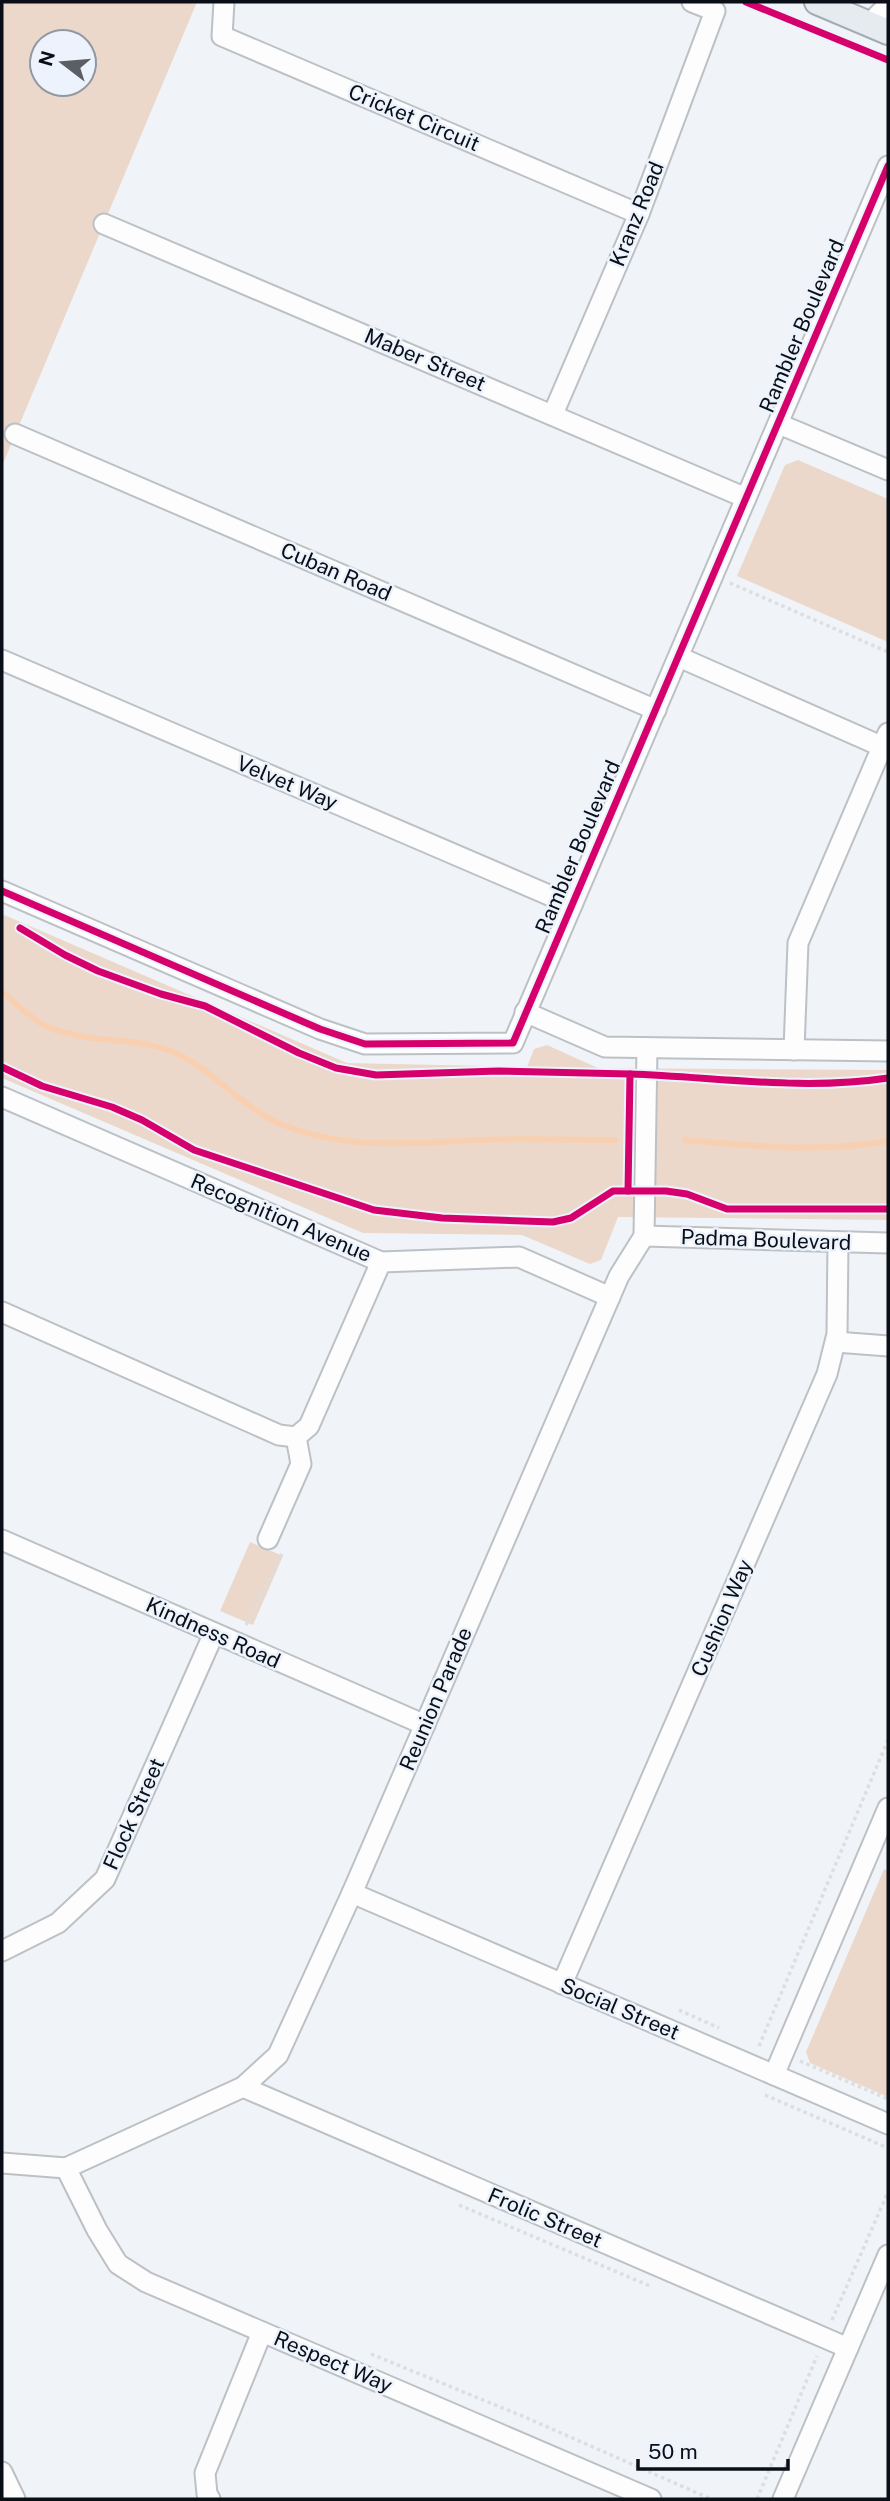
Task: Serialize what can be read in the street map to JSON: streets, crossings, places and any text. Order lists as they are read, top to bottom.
{
  "streets": {
    "street": [
      "Cricket Circuit",
      "Kranz Road",
      "Rambler Boulevard",
      "Maber Street",
      "Cuban Road",
      "Velvet Way",
      "Recognition Avenue",
      "Padma Boulevard",
      "Cushion Way",
      "Kindness Road",
      "Reunion Parade",
      "Flock Street",
      "Social Street",
      "Frolic Street",
      "Respect Way"
    ]
  },
  "crossings": [
    ["Cricket Circuit", "Kranz Road"],
    ["Kranz Road", "Maber Street"],
    ["Rambler Boulevard", "Maber Street"],
    ["Rambler Boulevard", "Cuban Road"],
    ["Rambler Boulevard", "Velvet Way"],
    ["Recognition Avenue", "Reunion Parade"],
    ["Padma Boulevard", "Cushion Way"],
    ["Padma Boulevard", "Reunion Parade"],
    ["Cushion Way", "Social Street"],
    ["Kindness Road", "Reunion Parade"],
    ["Kindness Road", "Flock Street"],
    ["Reunion Parade", "Social Street"],
    ["Reunion Parade", "Frolic Street"],
    ["Reunion Parade", "Respect Way"]
  ],
  "scale_bar": "50 m",
  "north": "left"
}
